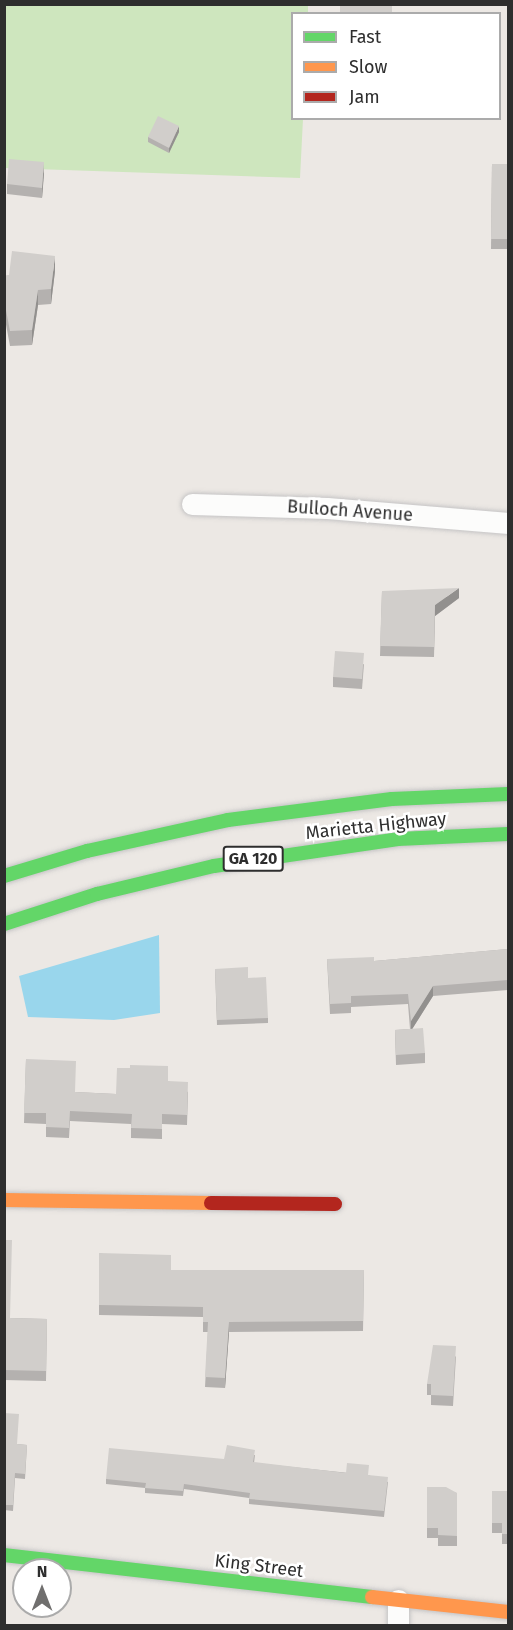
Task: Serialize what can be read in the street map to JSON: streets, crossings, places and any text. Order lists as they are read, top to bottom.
{
  "streets": {
    "main road": ["Marietta Highway", "GA 120", "King Street"],
    "street": ["Bulloch Avenue"]
  },
  "legend": ["Fast", "Slow", "Jam"],
  "north": "top"
}
